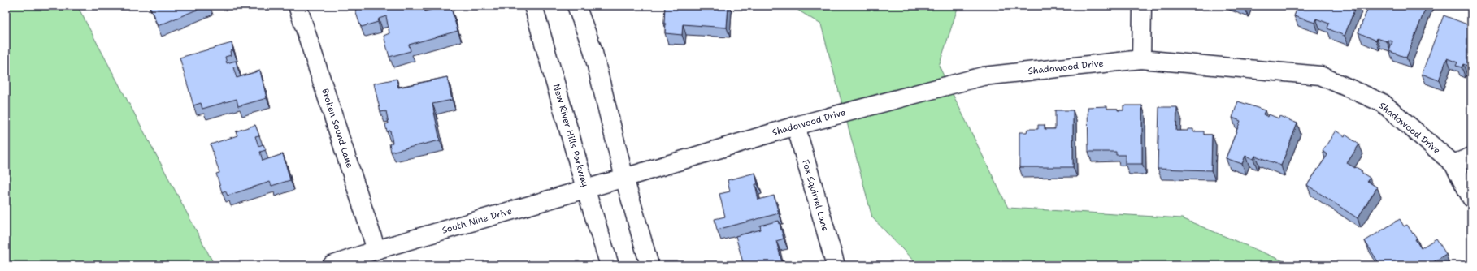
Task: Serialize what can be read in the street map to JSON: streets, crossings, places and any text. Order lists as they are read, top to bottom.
{
  "streets": {
    "street": [
      "Shadowood Drive",
      "Broken Sound Lane",
      "New River Hills Parkway",
      "Fox Squirrel Lane",
      "South Nine Drive"
    ]
  },
  "crossings": [
    ["Shadowood Drive", "Fox Squirrel Lane"],
    ["Shadowood Drive", "South Nine Drive"],
    ["Broken Sound Lane", "South Nine Drive"],
    ["New River Hills Parkway", "South Nine Drive"]
  ]
}
